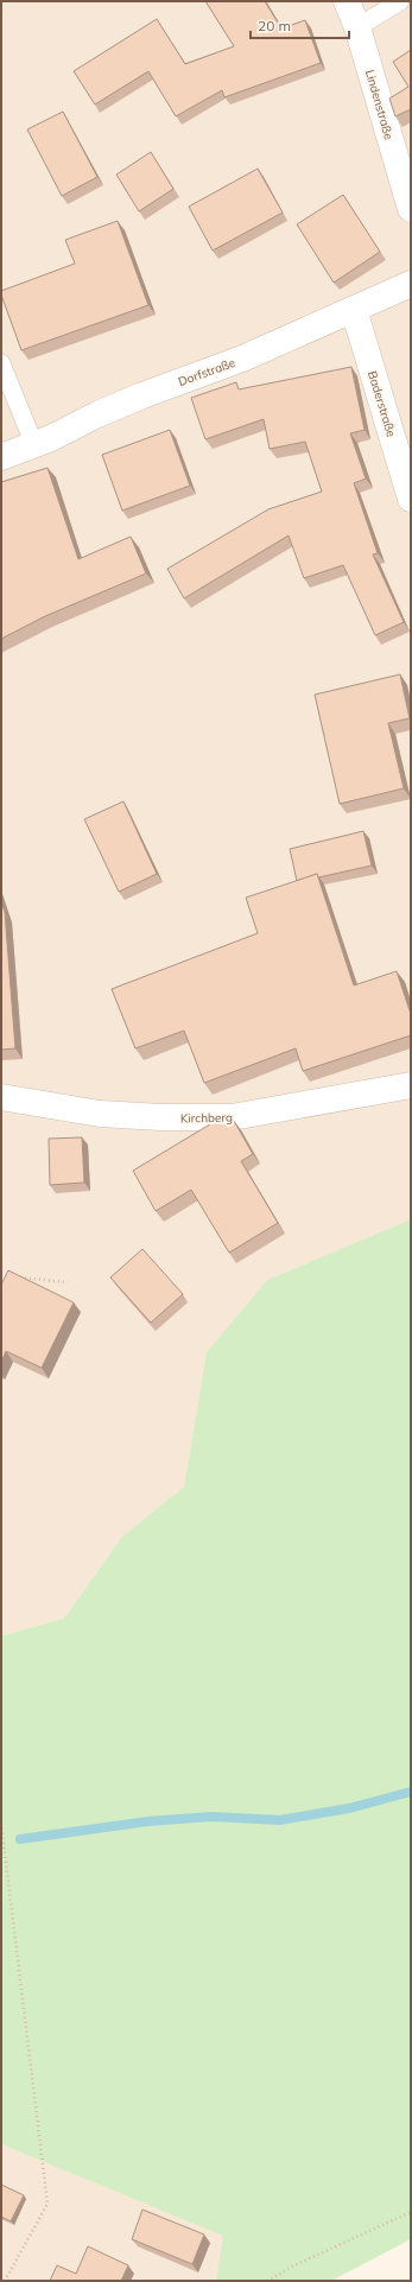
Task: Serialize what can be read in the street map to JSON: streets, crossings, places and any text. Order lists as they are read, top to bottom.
{
  "streets": {
    "street": [
      "Lindenstraße",
      "Dorfstraße",
      "Baderstraße",
      "Kirchberg"
    ]
  },
  "crossings": [
    ["Dorfstraße", "Baderstraße"]
  ],
  "scale_bar": "20 m"
}
